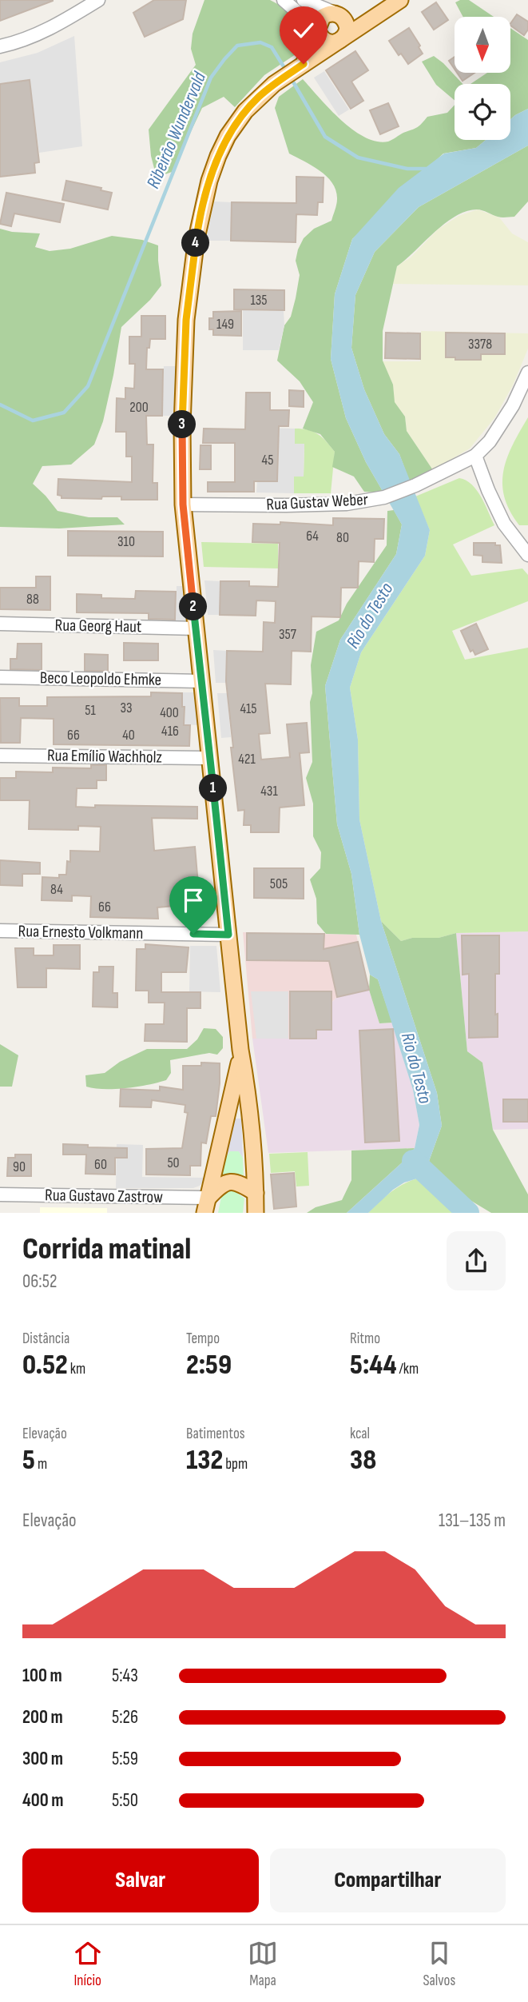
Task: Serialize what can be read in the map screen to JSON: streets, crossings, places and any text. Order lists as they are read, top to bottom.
{
  "streets": {
    "street": [
      "Rua Gustav Weber",
      "Rua Georg Haut",
      "Beco Leopoldo Ehmke",
      "Rua Emílio Wachholz",
      "Rua Ernesto Volkmann",
      "Rua Gustavo Zastrow"
    ]
  },
  "water": ["Ribeirão Wundervald", "Rio do Testo"],
  "house_numbers": [
    "135",
    "149",
    "3378",
    "200",
    "45",
    "64",
    "80",
    "310",
    "88",
    "357",
    "33",
    "415",
    "51",
    "400",
    "416",
    "66",
    "40",
    "421",
    "431",
    "505",
    "84",
    "66",
    "50",
    "60",
    "90"
  ],
  "north": "bottom",
  "page": {
    "pins": [
      "4",
      "3",
      "2",
      "1"
    ],
    "heading": ["Corrida matinal", "06:52"],
    "stats": [
      ["Distância", "0.52 km"],
      ["Tempo", "2:59"],
      ["Ritmo", "5:44 /km"],
      ["Elevação", "5 m"],
      ["Batimentos", "132 bpm"],
      ["kcal", "38"]
    ],
    "chart": ["Elevação", "131–135 m"],
    "list": [
      {
        "name": "100 m",
        "note": "5:43"
      },
      {
        "name": "200 m",
        "note": "5:26"
      },
      {
        "name": "300 m",
        "note": "5:59"
      },
      {
        "name": "400 m",
        "note": "5:50"
      }
    ],
    "buttons": ["Salvar", "Compartilhar"],
    "tabs": ["Início", "Mapa", "Salvos"]
  }
}
